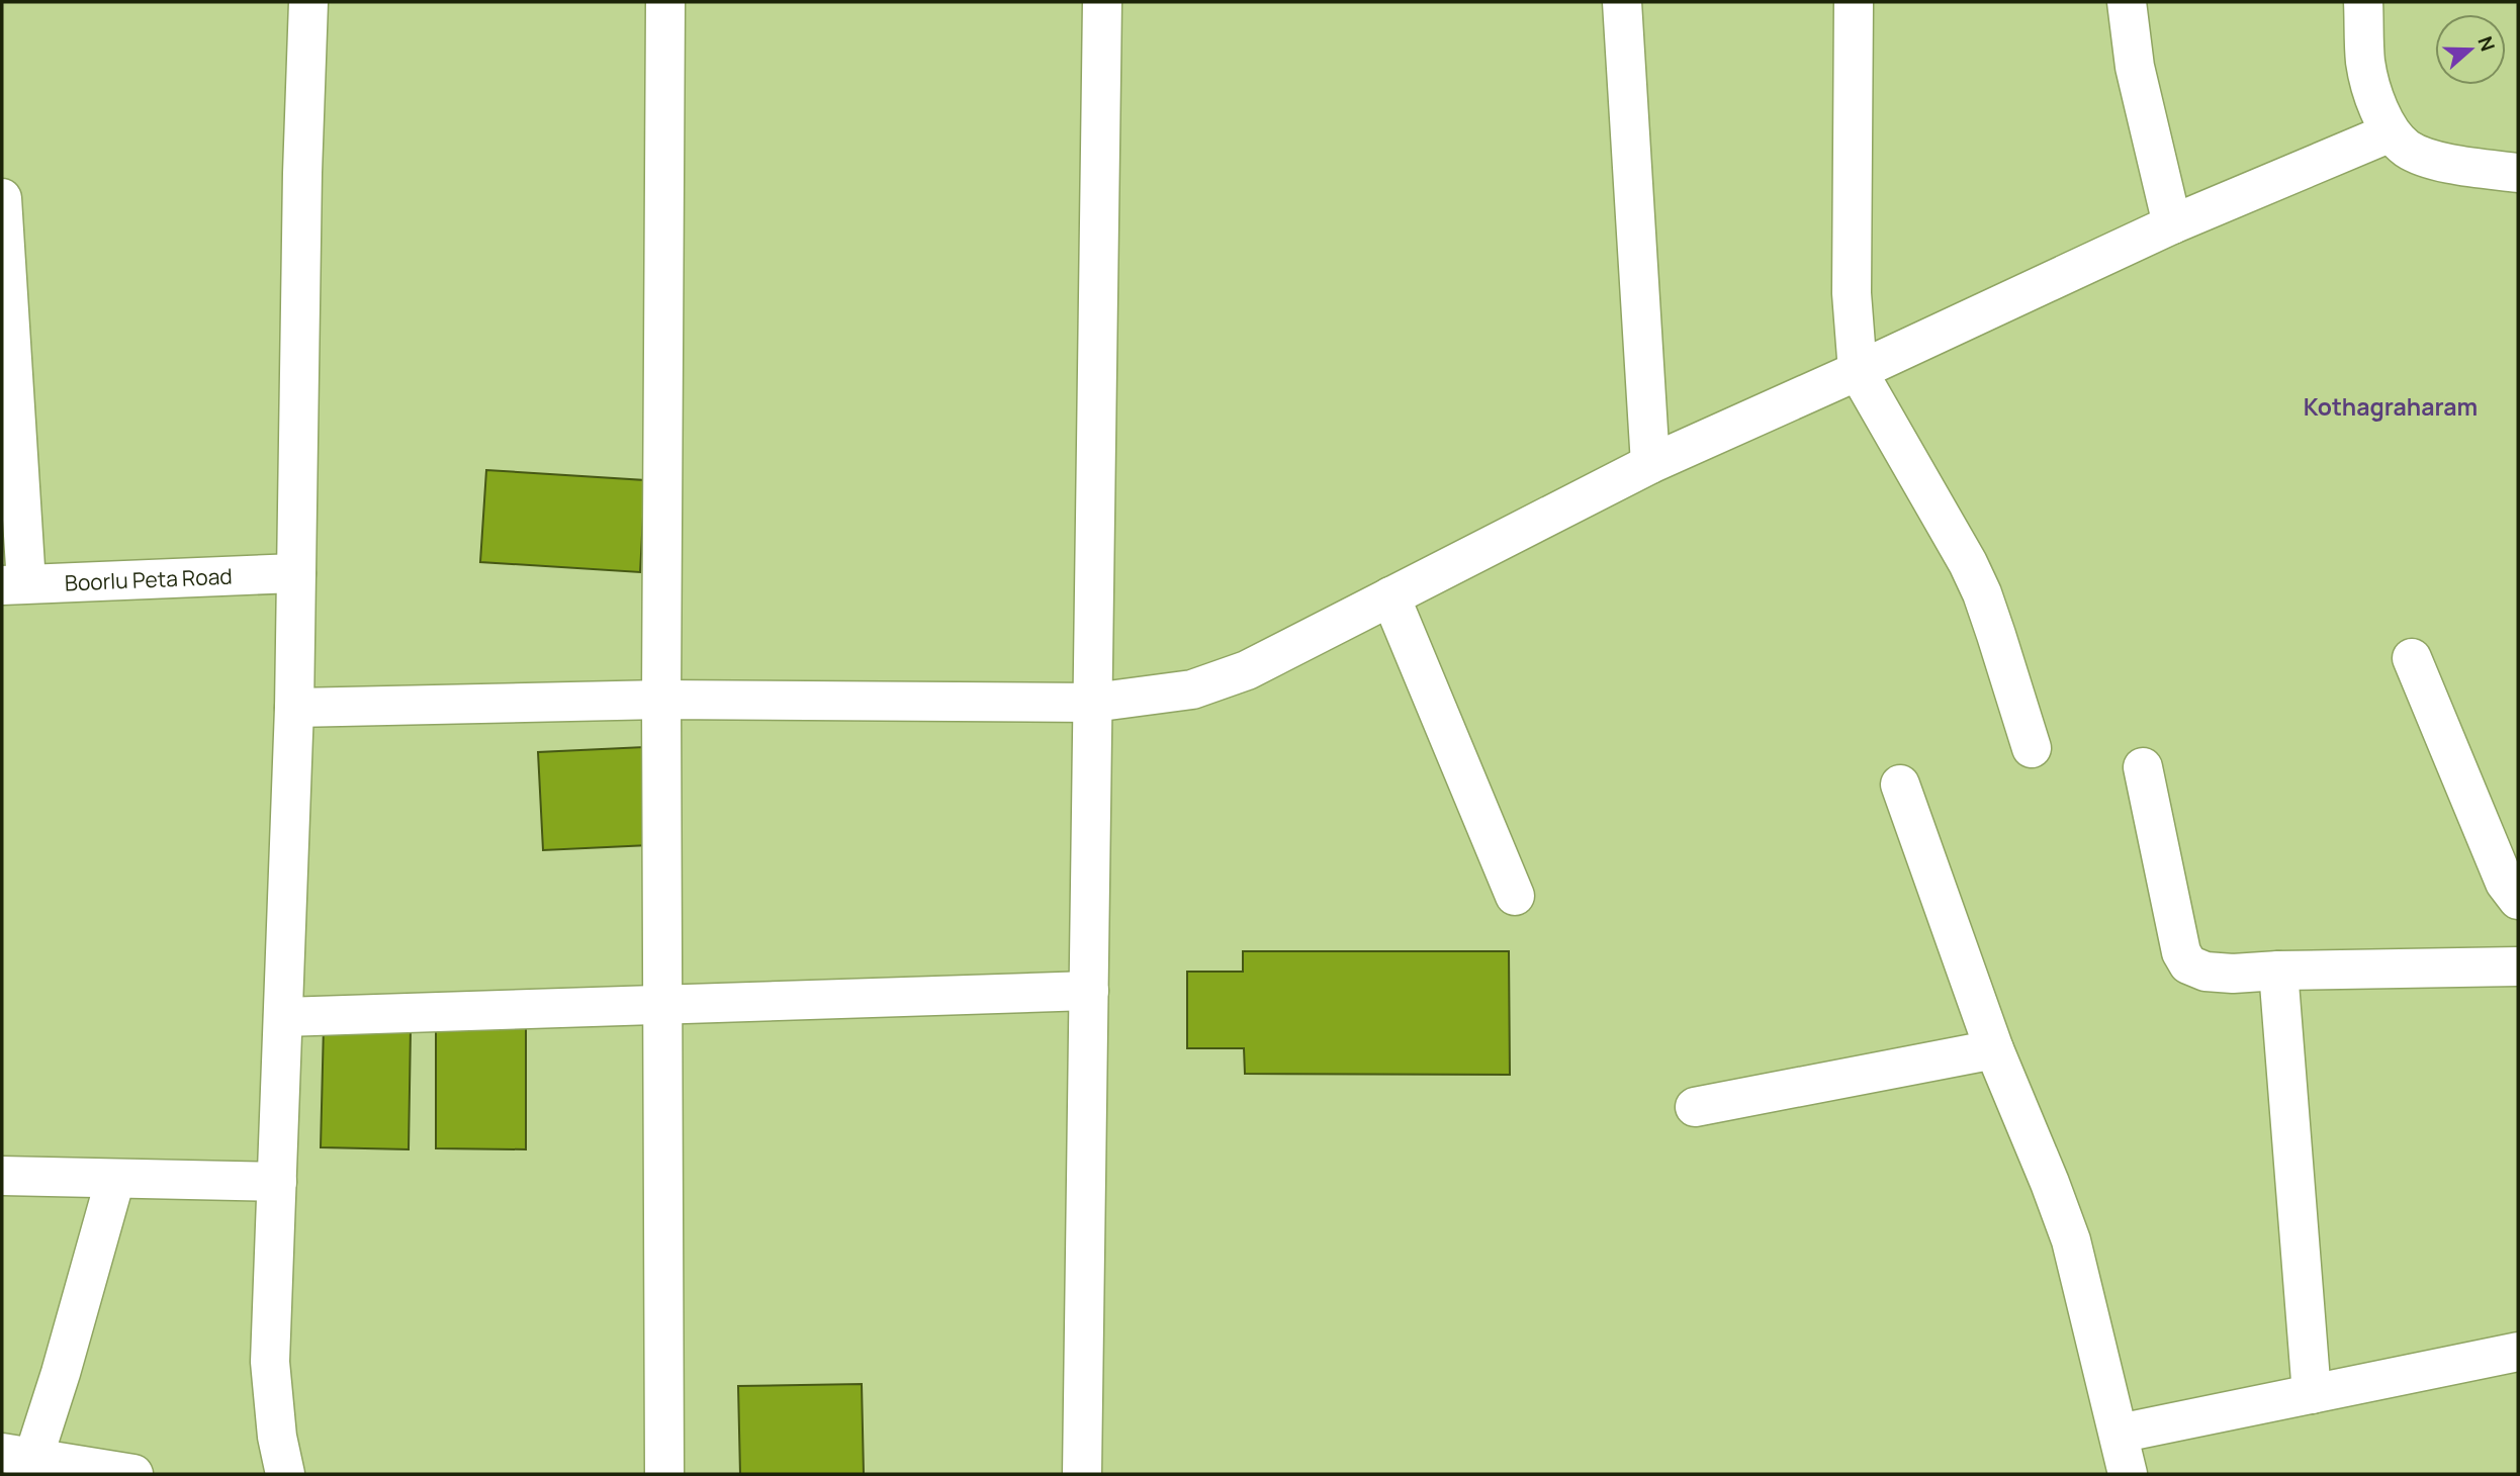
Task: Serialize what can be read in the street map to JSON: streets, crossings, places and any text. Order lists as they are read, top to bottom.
{
  "streets": {
    "street": ["Boorlu Peta Road"]
  },
  "districts": ["Kothagraharam"],
  "north": "right"
}
